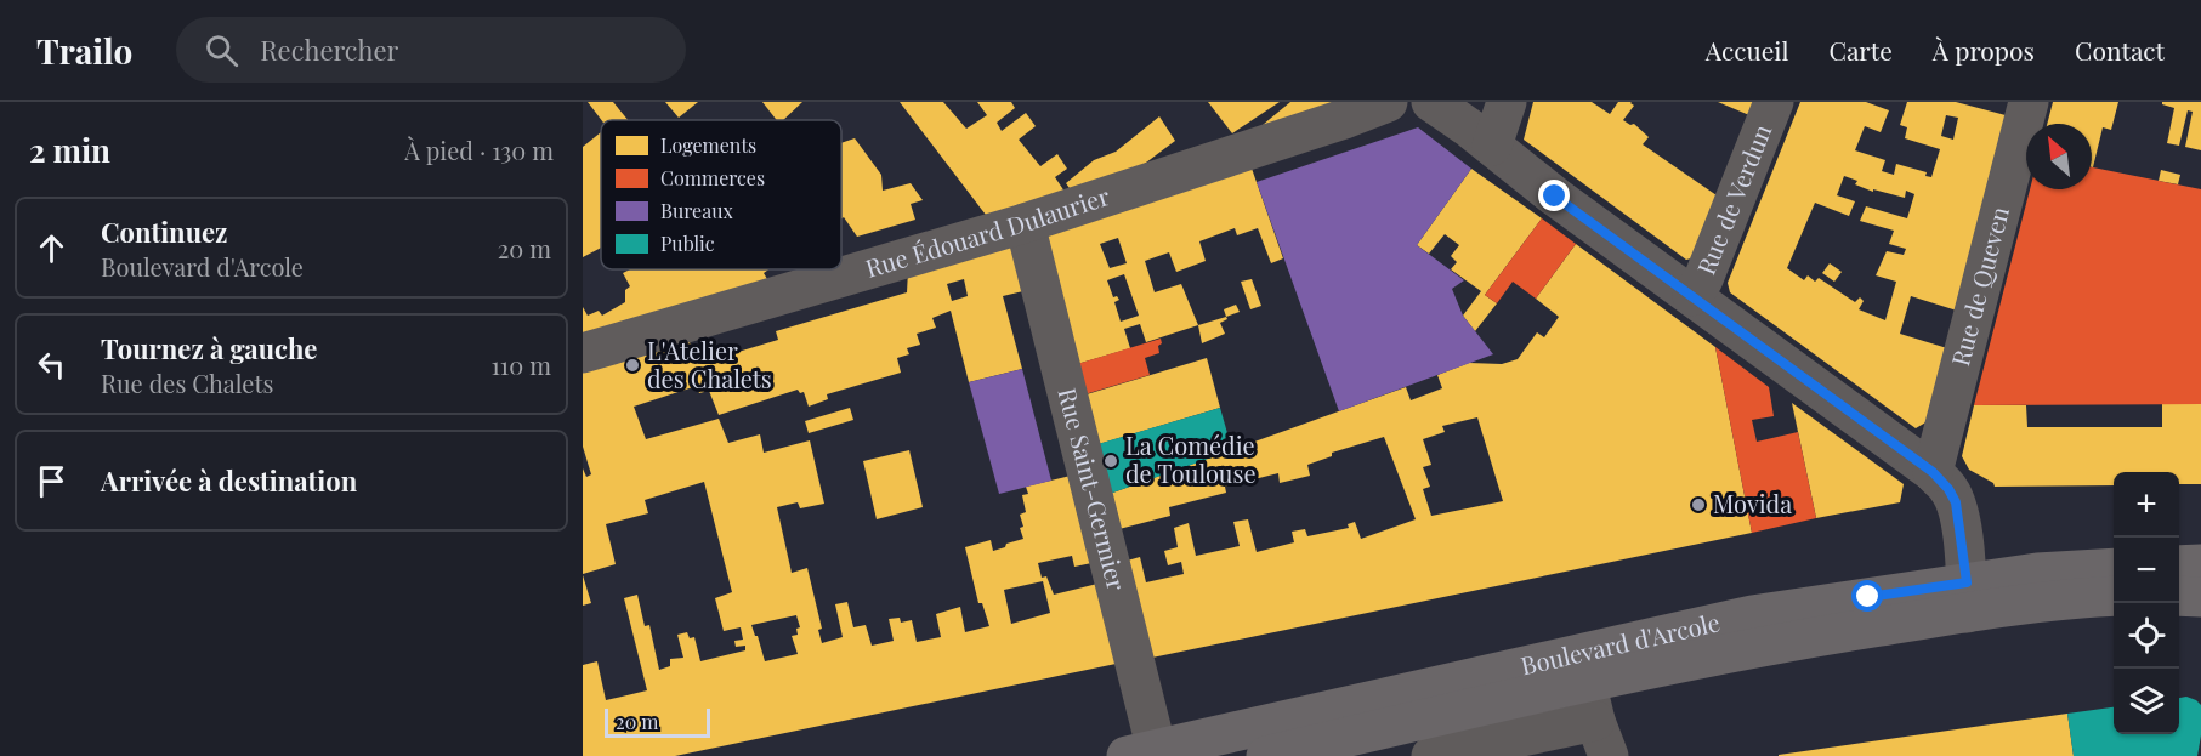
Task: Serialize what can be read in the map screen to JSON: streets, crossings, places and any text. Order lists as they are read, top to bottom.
{
  "streets": {
    "main road": ["Boulevard d'Arcole"],
    "street": [
      "Rue de Verdun",
      "Rue Édouard Dulaurier",
      "Rue de Queven",
      "Rue Saint-Germier"
    ]
  },
  "crossings": [
    ["Rue Édouard Dulaurier", "Rue Saint-Germier"],
    ["Rue Saint-Germier", "Boulevard d'Arcole"]
  ],
  "places": ["L'Atelier des Chalets", "La Comédie de Toulouse", "Movida"],
  "legend": [
    "Logements",
    "Commerces",
    "Bureaux",
    "Public"
  ],
  "scale_bar": "20 m",
  "north": "top left",
  "page": {
    "header": "Trailo",
    "search": "Rechercher",
    "nav": [
      "Accueil",
      "Carte",
      "À propos",
      "Contact"
    ],
    "heading": ["2 min", "À pied · 130 m"],
    "list": [
      ["Continuez", "Boulevard d'Arcole", "20 m"],
      ["Tournez à gauche", "Rue des Chalets", "110 m"],
      "Arrivée à destination"
    ],
    "map_buttons": ["+", "−"],
    "scale": "20 m"
  }
}
